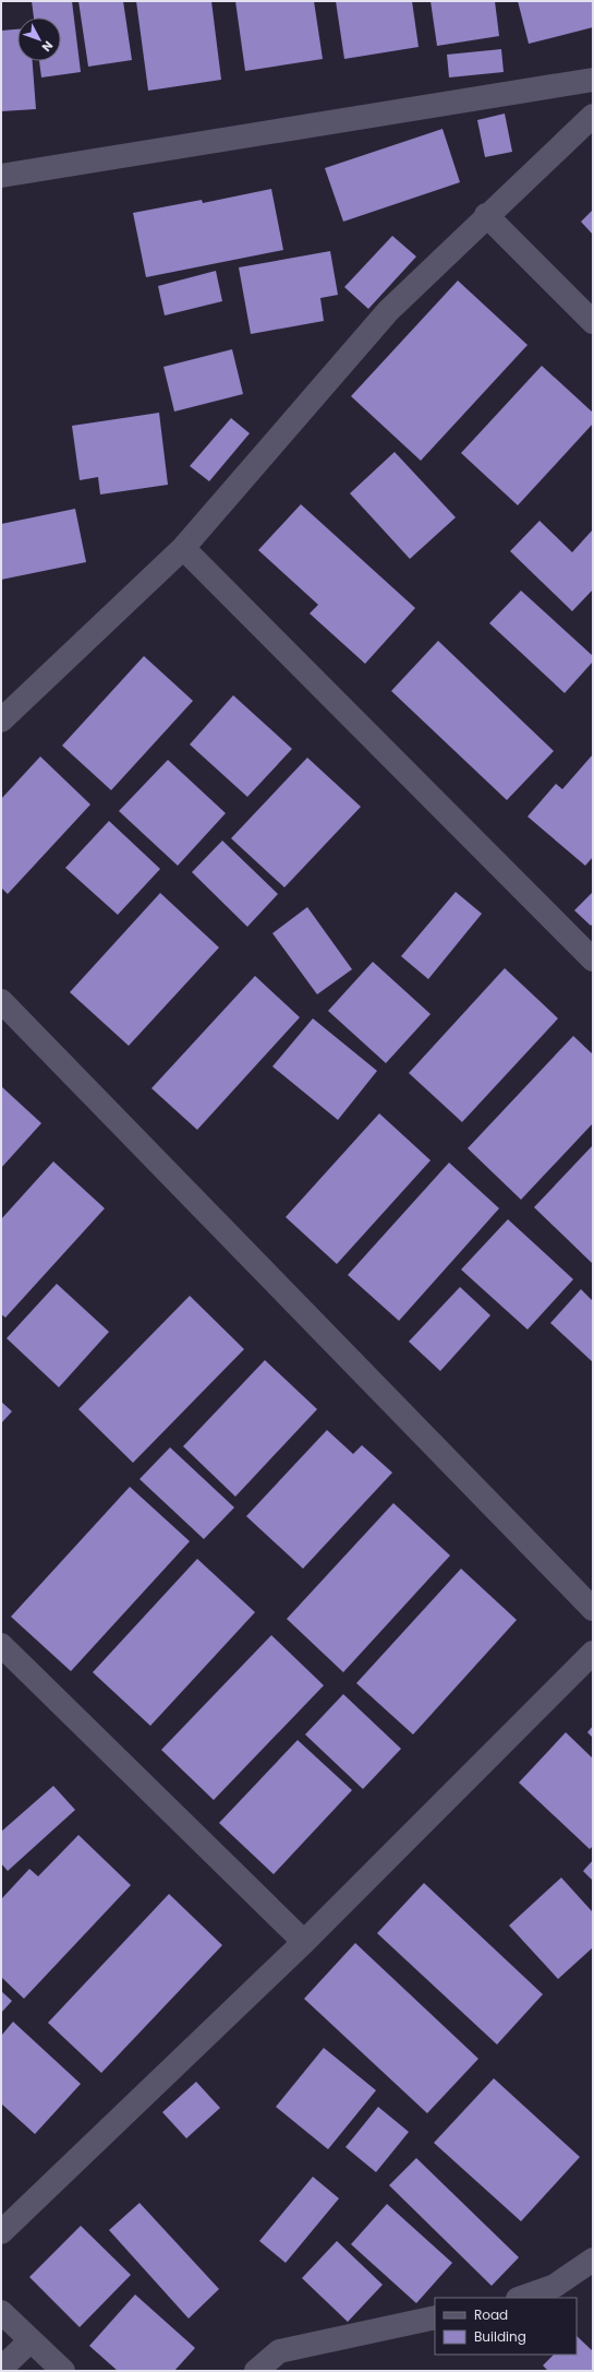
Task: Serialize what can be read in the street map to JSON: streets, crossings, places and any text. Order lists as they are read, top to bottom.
{
  "legend": ["Road", "Building"],
  "north": "bottom right"
}
